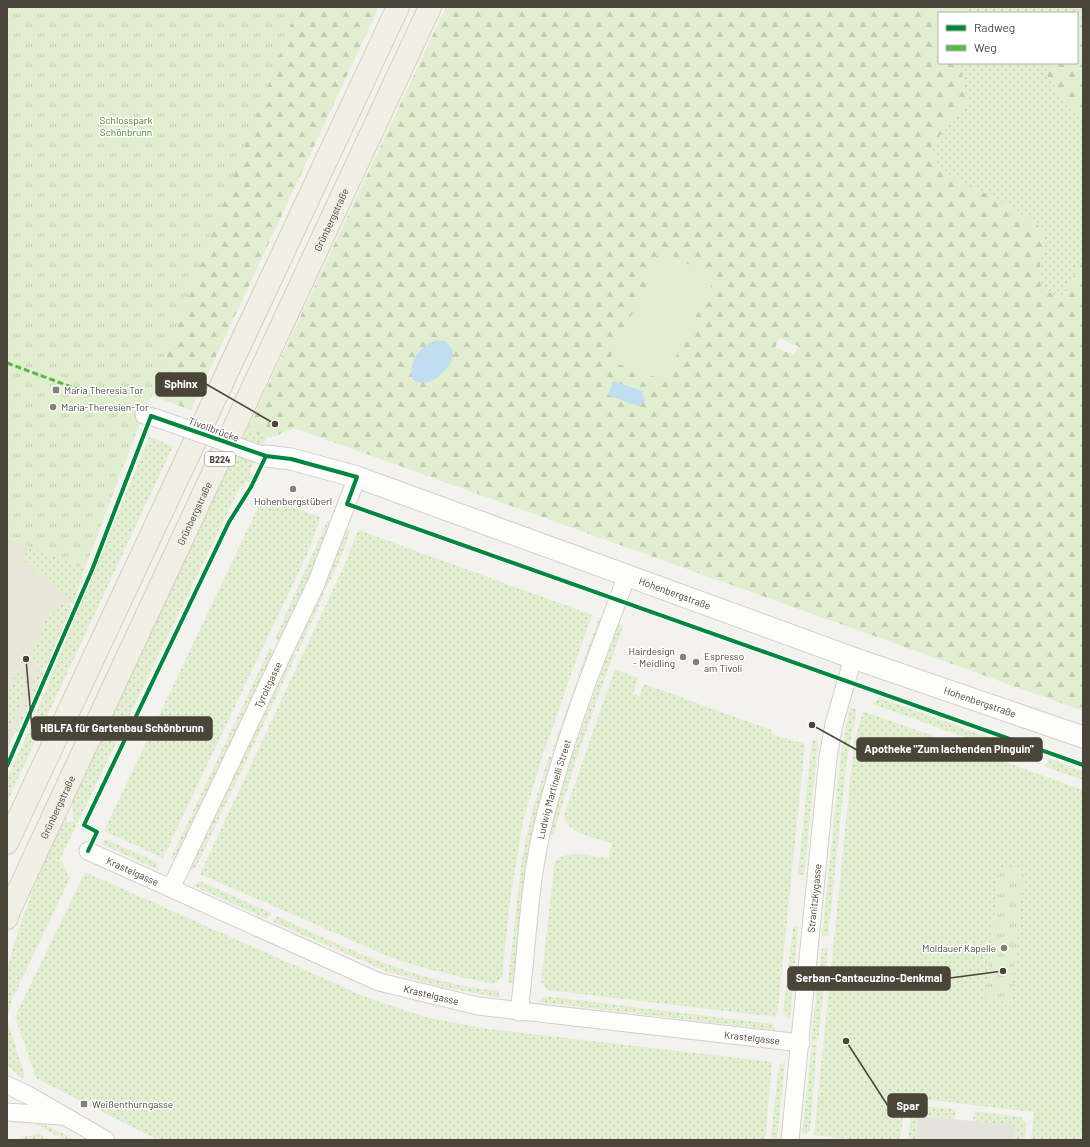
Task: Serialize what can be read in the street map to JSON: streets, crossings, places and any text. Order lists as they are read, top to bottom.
{
  "streets": {
    "main road": ["Grünbergstraße", "B224"],
    "street": [
      "Tivolibrücke",
      "Hohenbergstraße",
      "Tyroltgasse",
      "Ludwig Martinelli Street",
      "Krastelgasse",
      "Stranitzkygasse"
    ]
  },
  "crossings": [
    ["Tivolibrücke", "Hohenbergstraße"],
    ["Hohenbergstraße", "Tyroltgasse"],
    ["Hohenbergstraße", "Ludwig Martinelli Street"],
    ["Hohenbergstraße", "Stranitzkygasse"],
    ["Tyroltgasse", "Krastelgasse"],
    ["Ludwig Martinelli Street", "Krastelgasse"],
    ["Krastelgasse", "Stranitzkygasse"]
  ],
  "parks": ["Schlosspark Schönbrunn"],
  "places": {
    "transit": ["Maria Theresia Tor", "Weißenthurngasse"],
    "other": [
      "Maria-Theresien-Tor",
      "Sphinx",
      "Hohenbergstüberl",
      "Hairdesign - Meidling",
      "HBLFA für Gartenbau Schönbrunn",
      "Espresso am Tivoli",
      "Apotheke \"Zum lachenden Pinguin\"",
      "Moldauer Kapelle",
      "Serban-Cantacuzino-Denkmal",
      "Spar"
    ]
  },
  "legend": ["Radweg", "Weg"]
}
